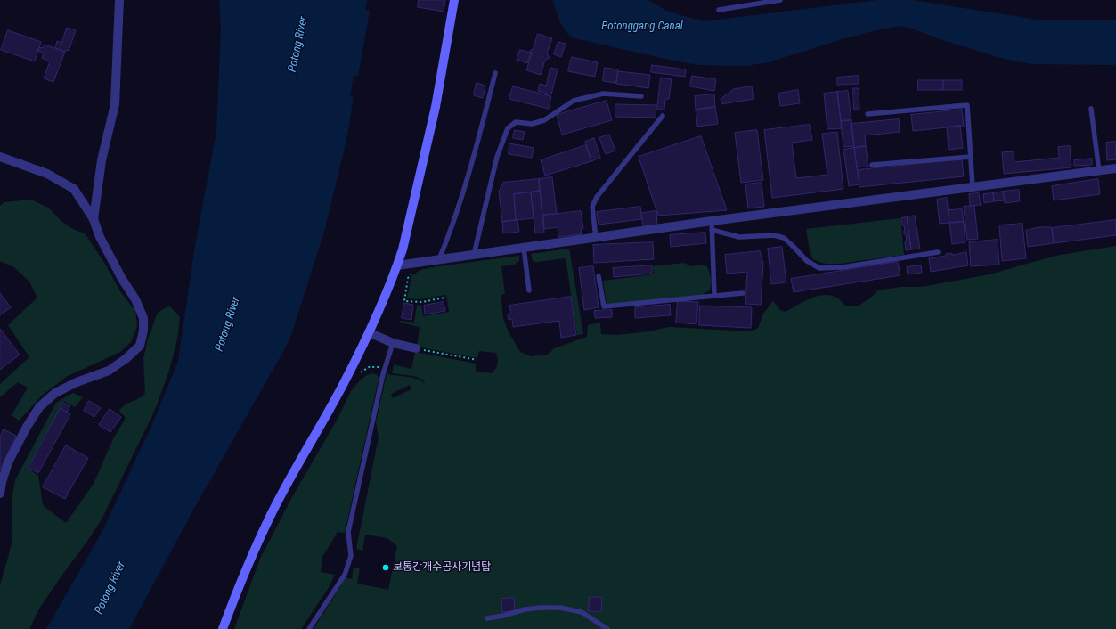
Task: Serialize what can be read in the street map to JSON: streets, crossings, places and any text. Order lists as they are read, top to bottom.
{
  "water": ["Potonggang Canal", "Potong River"],
  "places": ["보통강개수공사기념탑"]
}
